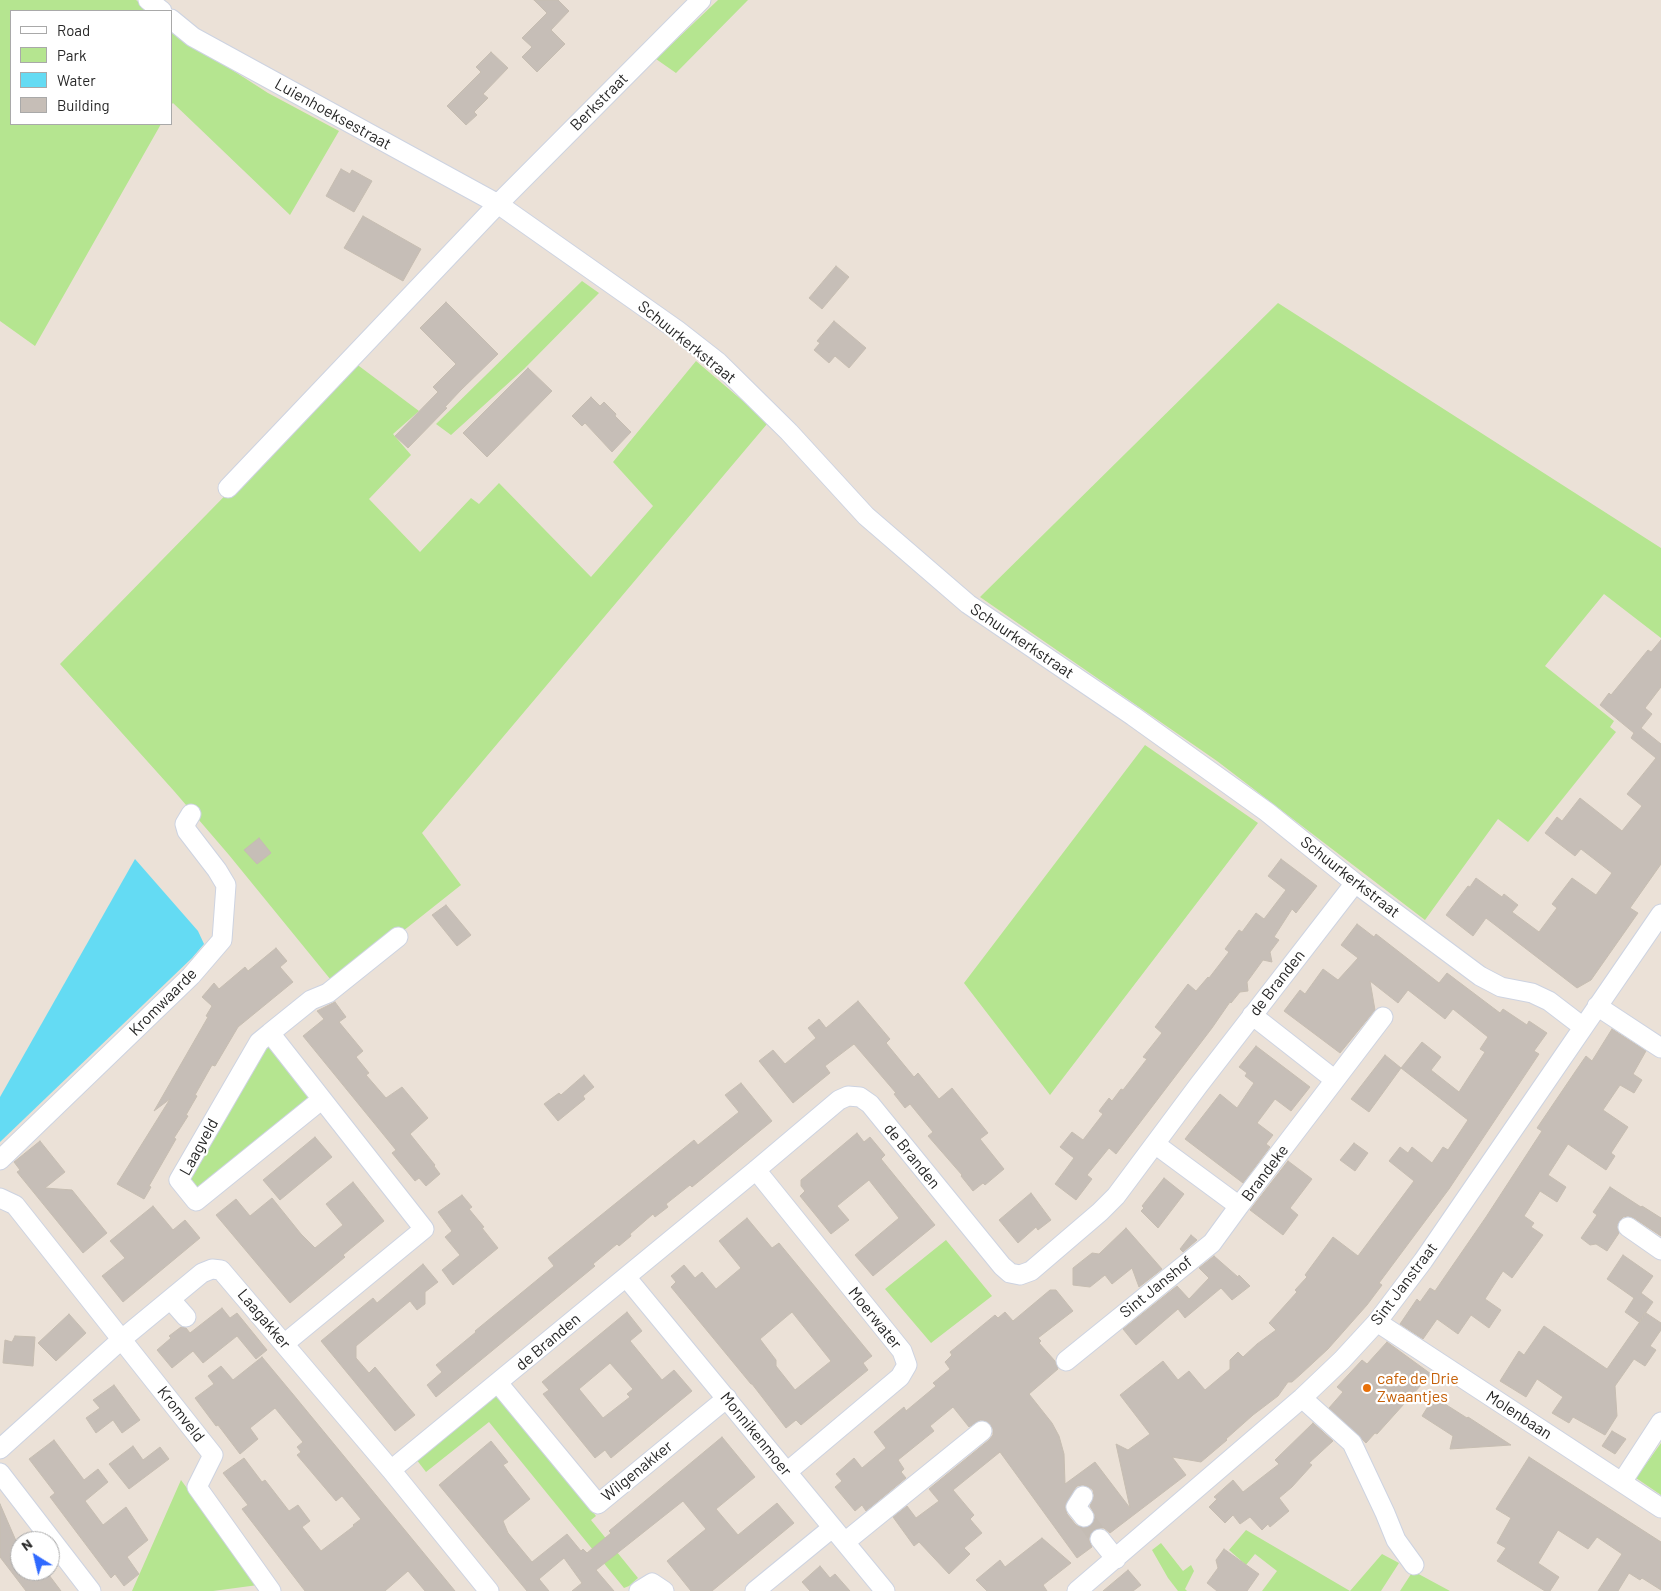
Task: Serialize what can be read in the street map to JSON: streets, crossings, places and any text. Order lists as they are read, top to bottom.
{
  "streets": {
    "street": [
      "Berkstraat",
      "Luienhoeksestraat",
      "Schuurkerkstraat",
      "de Branden",
      "Kromwaarde",
      "Laagveld",
      "Brandeke",
      "Sint Janstraat",
      "Sint Janshof",
      "Moerwater",
      "Laagakker",
      "Kromveld",
      "Molenbaan",
      "Monnikenmoer",
      "Wilgenakker"
    ]
  },
  "crossings": [
    ["Berkstraat", "Luienhoeksestraat"],
    ["Berkstraat", "Schuurkerkstraat"],
    ["Luienhoeksestraat", "Schuurkerkstraat"],
    ["Schuurkerkstraat", "de Branden"],
    ["Schuurkerkstraat", "Sint Janstraat"],
    ["de Branden", "Brandeke"],
    ["de Branden", "Moerwater"],
    ["de Branden", "Laagakker"],
    ["de Branden", "Monnikenmoer"],
    ["de Branden", "Wilgenakker"],
    ["Brandeke", "Sint Janshof"],
    ["Sint Janstraat", "Molenbaan"],
    ["Moerwater", "Monnikenmoer"],
    ["Laagakker", "Kromveld"],
    ["Monnikenmoer", "Wilgenakker"]
  ],
  "places": ["cafe de Drie Zwaantjes"],
  "legend": [
    "Road",
    "Park",
    "Water",
    "Building"
  ],
  "north": "top left"
}
